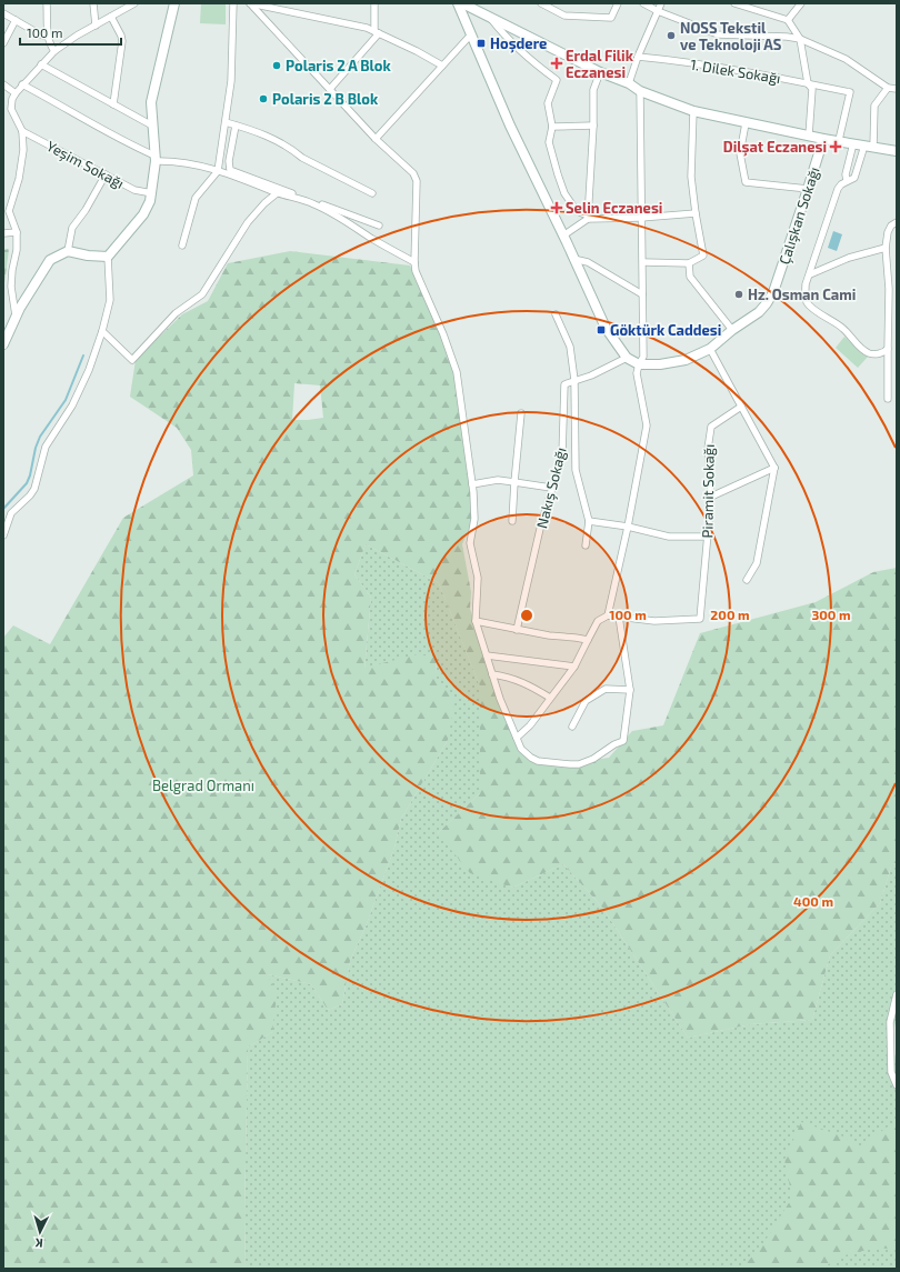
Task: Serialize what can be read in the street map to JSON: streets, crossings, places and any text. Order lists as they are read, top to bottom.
{
  "streets": {
    "main road": ["Çalışkan Sokağı"],
    "street": [
      "1. Dilek Sokağı",
      "Yeşim Sokağı",
      "Nakış Sokağı",
      "Piramit Sokağı"
    ]
  },
  "parks": ["Belgrad Ormanı"],
  "places": {
    "other": [
      "NOSS Tekstil ve Teknoloji AS",
      "Polaris 2 A Blok",
      "Polaris 2 B Blok",
      "Hz. Osman Cami"
    ],
    "transit": ["Hoşdere", "Göktürk Caddesi"],
    "health": ["Erdal Filik Eczanesi", "Dilşat Eczanesi", "Selin Eczanesi"]
  },
  "scale_bar": "100 m",
  "north": "bottom",
  "rings": [
    "100 m",
    "200 m",
    "300 m",
    "400 m"
  ]
}
